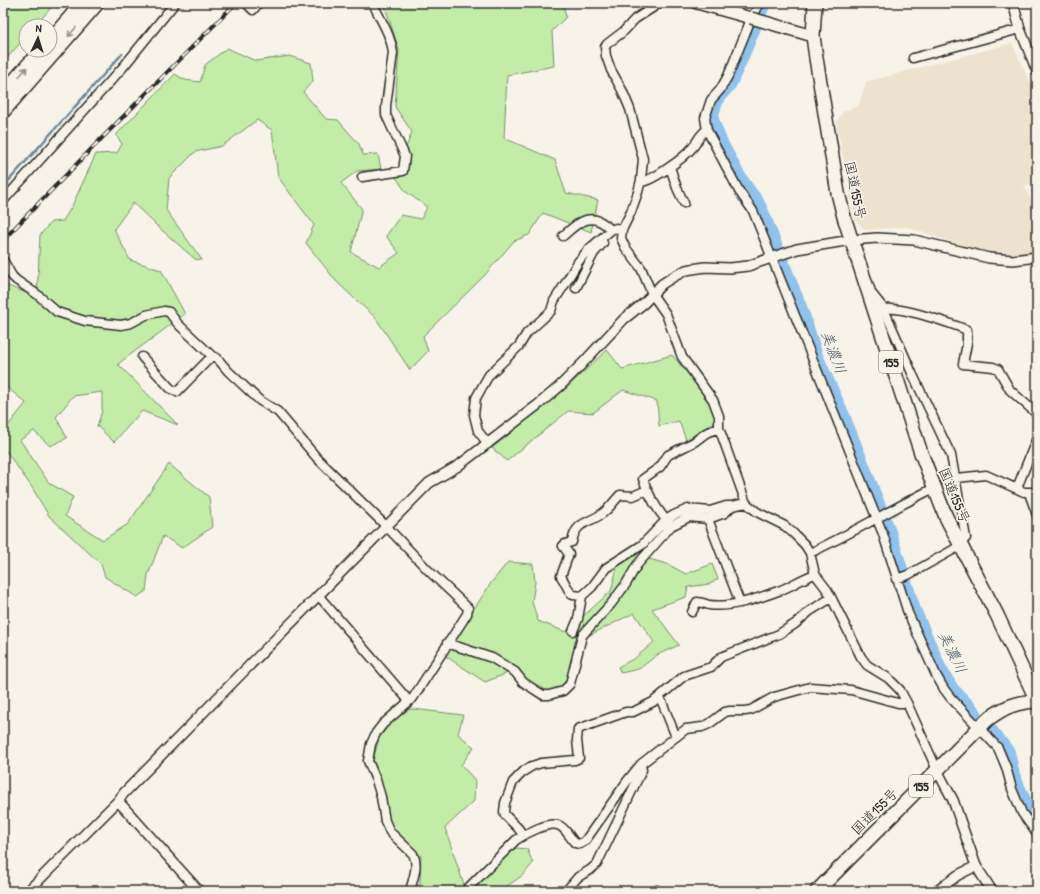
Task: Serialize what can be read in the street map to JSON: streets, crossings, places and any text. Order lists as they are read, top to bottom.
{
  "streets": {
    "highway": ["国道155号", "155"]
  },
  "water": ["美濃川"],
  "north": "top"
}
